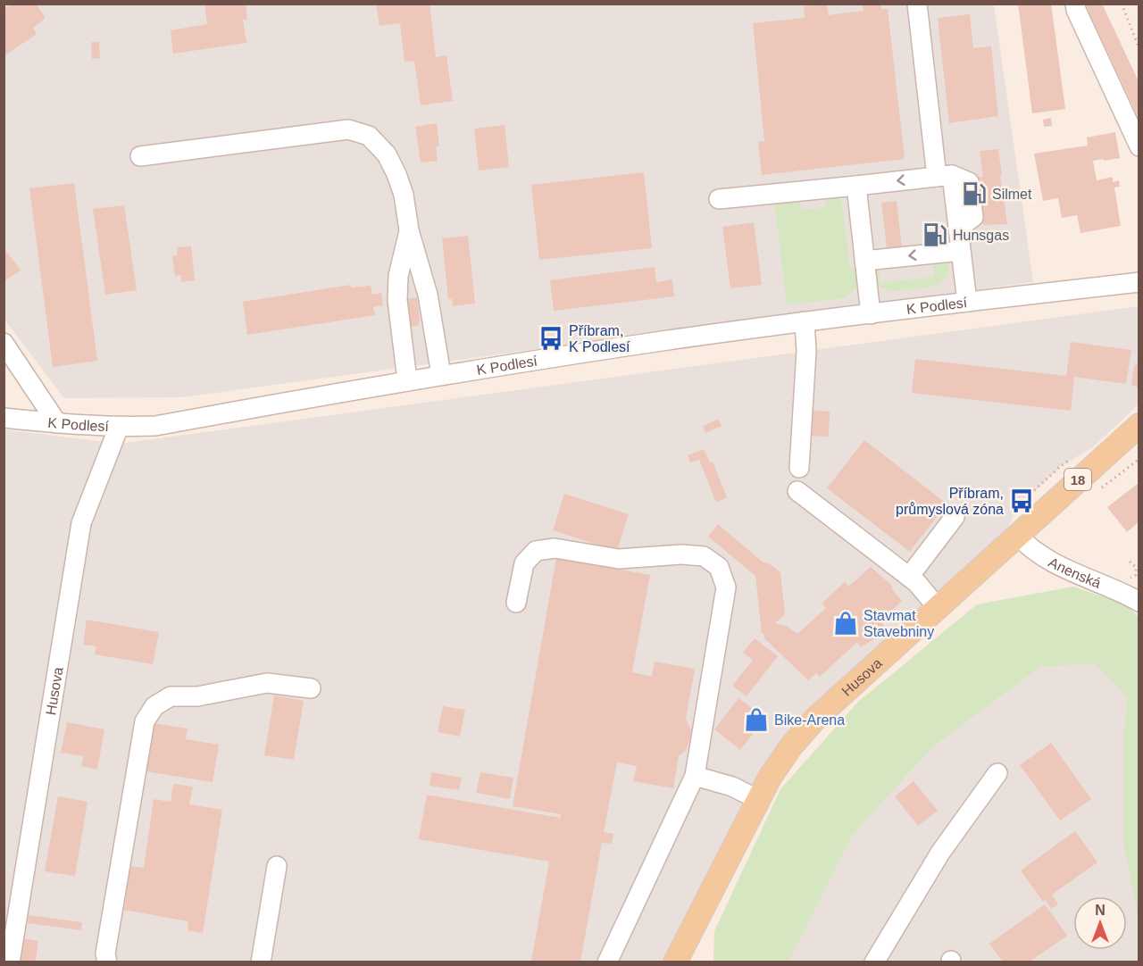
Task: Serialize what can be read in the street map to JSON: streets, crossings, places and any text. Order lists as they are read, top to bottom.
{
  "streets": {
    "main road": ["18", "Husova"],
    "street": ["K Podlesí", "Anenská"]
  },
  "crossings": [
    ["K Podlesí", "Husova"],
    ["Anenská", "Husova"]
  ],
  "places": {
    "fuel station": ["Silmet", "Hunsgas"],
    "bus stop": ["Příbram, K Podlesí", "Příbram, průmyslová zóna"],
    "shop": ["Stavmat Stavebniny", "Bike-Arena"]
  },
  "north": "top"
}
